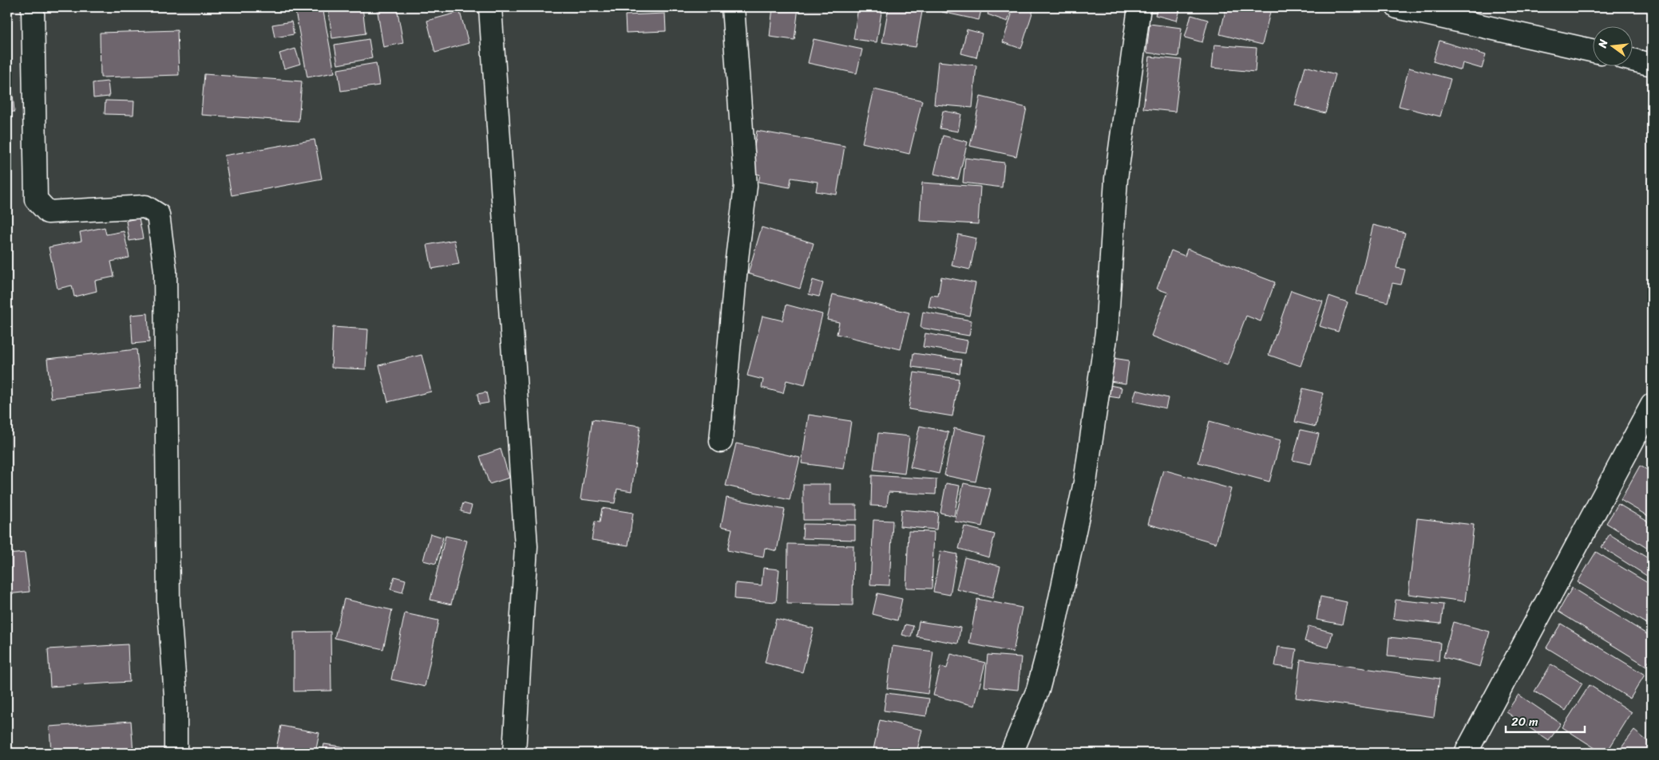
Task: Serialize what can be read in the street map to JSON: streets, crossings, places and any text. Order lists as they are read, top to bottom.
{
  "scale_bar": "20 m",
  "north": "left"
}
